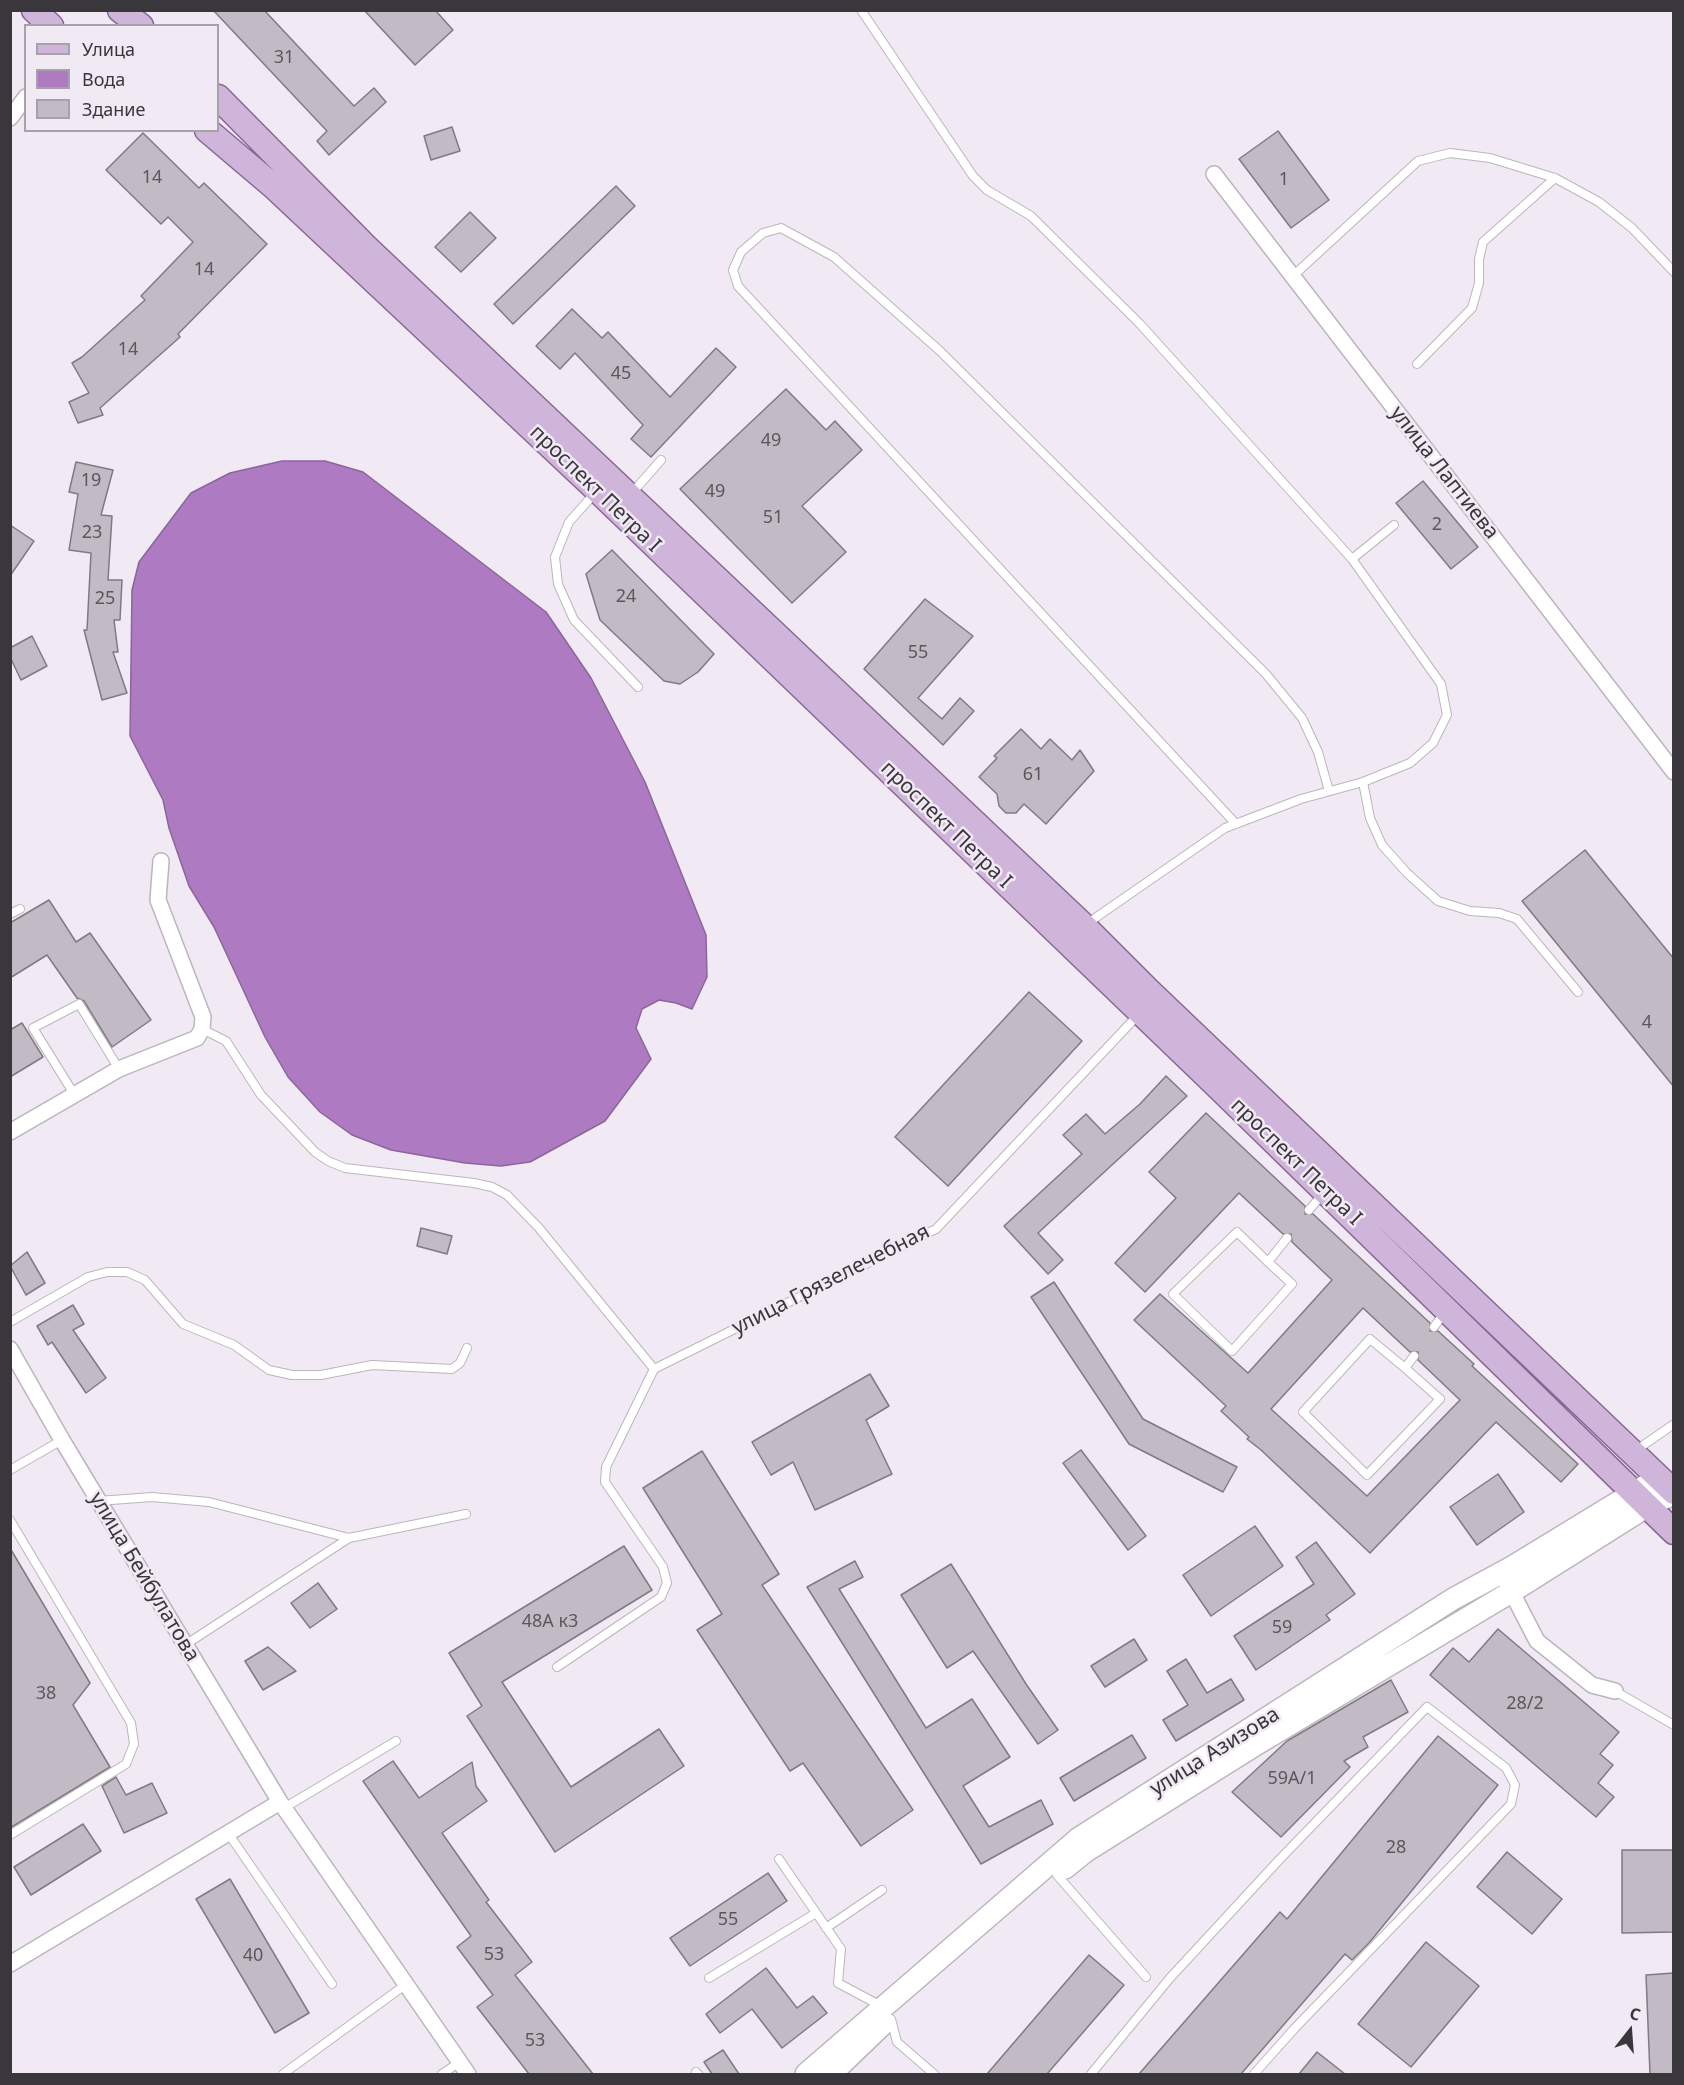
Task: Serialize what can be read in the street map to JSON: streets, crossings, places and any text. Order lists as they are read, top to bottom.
{
  "streets": {
    "main road": ["проспект Петра I", "улица Азизова"],
    "street": ["улица Лаптиева", "улица Бейбулатова"],
    "lane": ["улица Грязелечебная"]
  },
  "crossings": [
    ["проспект Петра I", "улица Грязелечебная"],
    ["проспект Петра I", "улица Азизова"]
  ],
  "house_numbers": [
    "31",
    "14",
    "1",
    "14",
    "14",
    "45",
    "49",
    "19",
    "49",
    "51",
    "2",
    "23",
    "24",
    "25",
    "55",
    "61",
    "4",
    "48А к3",
    "59",
    "38",
    "28/2",
    "59А/1",
    "28",
    "55",
    "53",
    "40",
    "53"
  ],
  "legend": ["Улица", "Вода", "Здание"],
  "north": "top"
}
